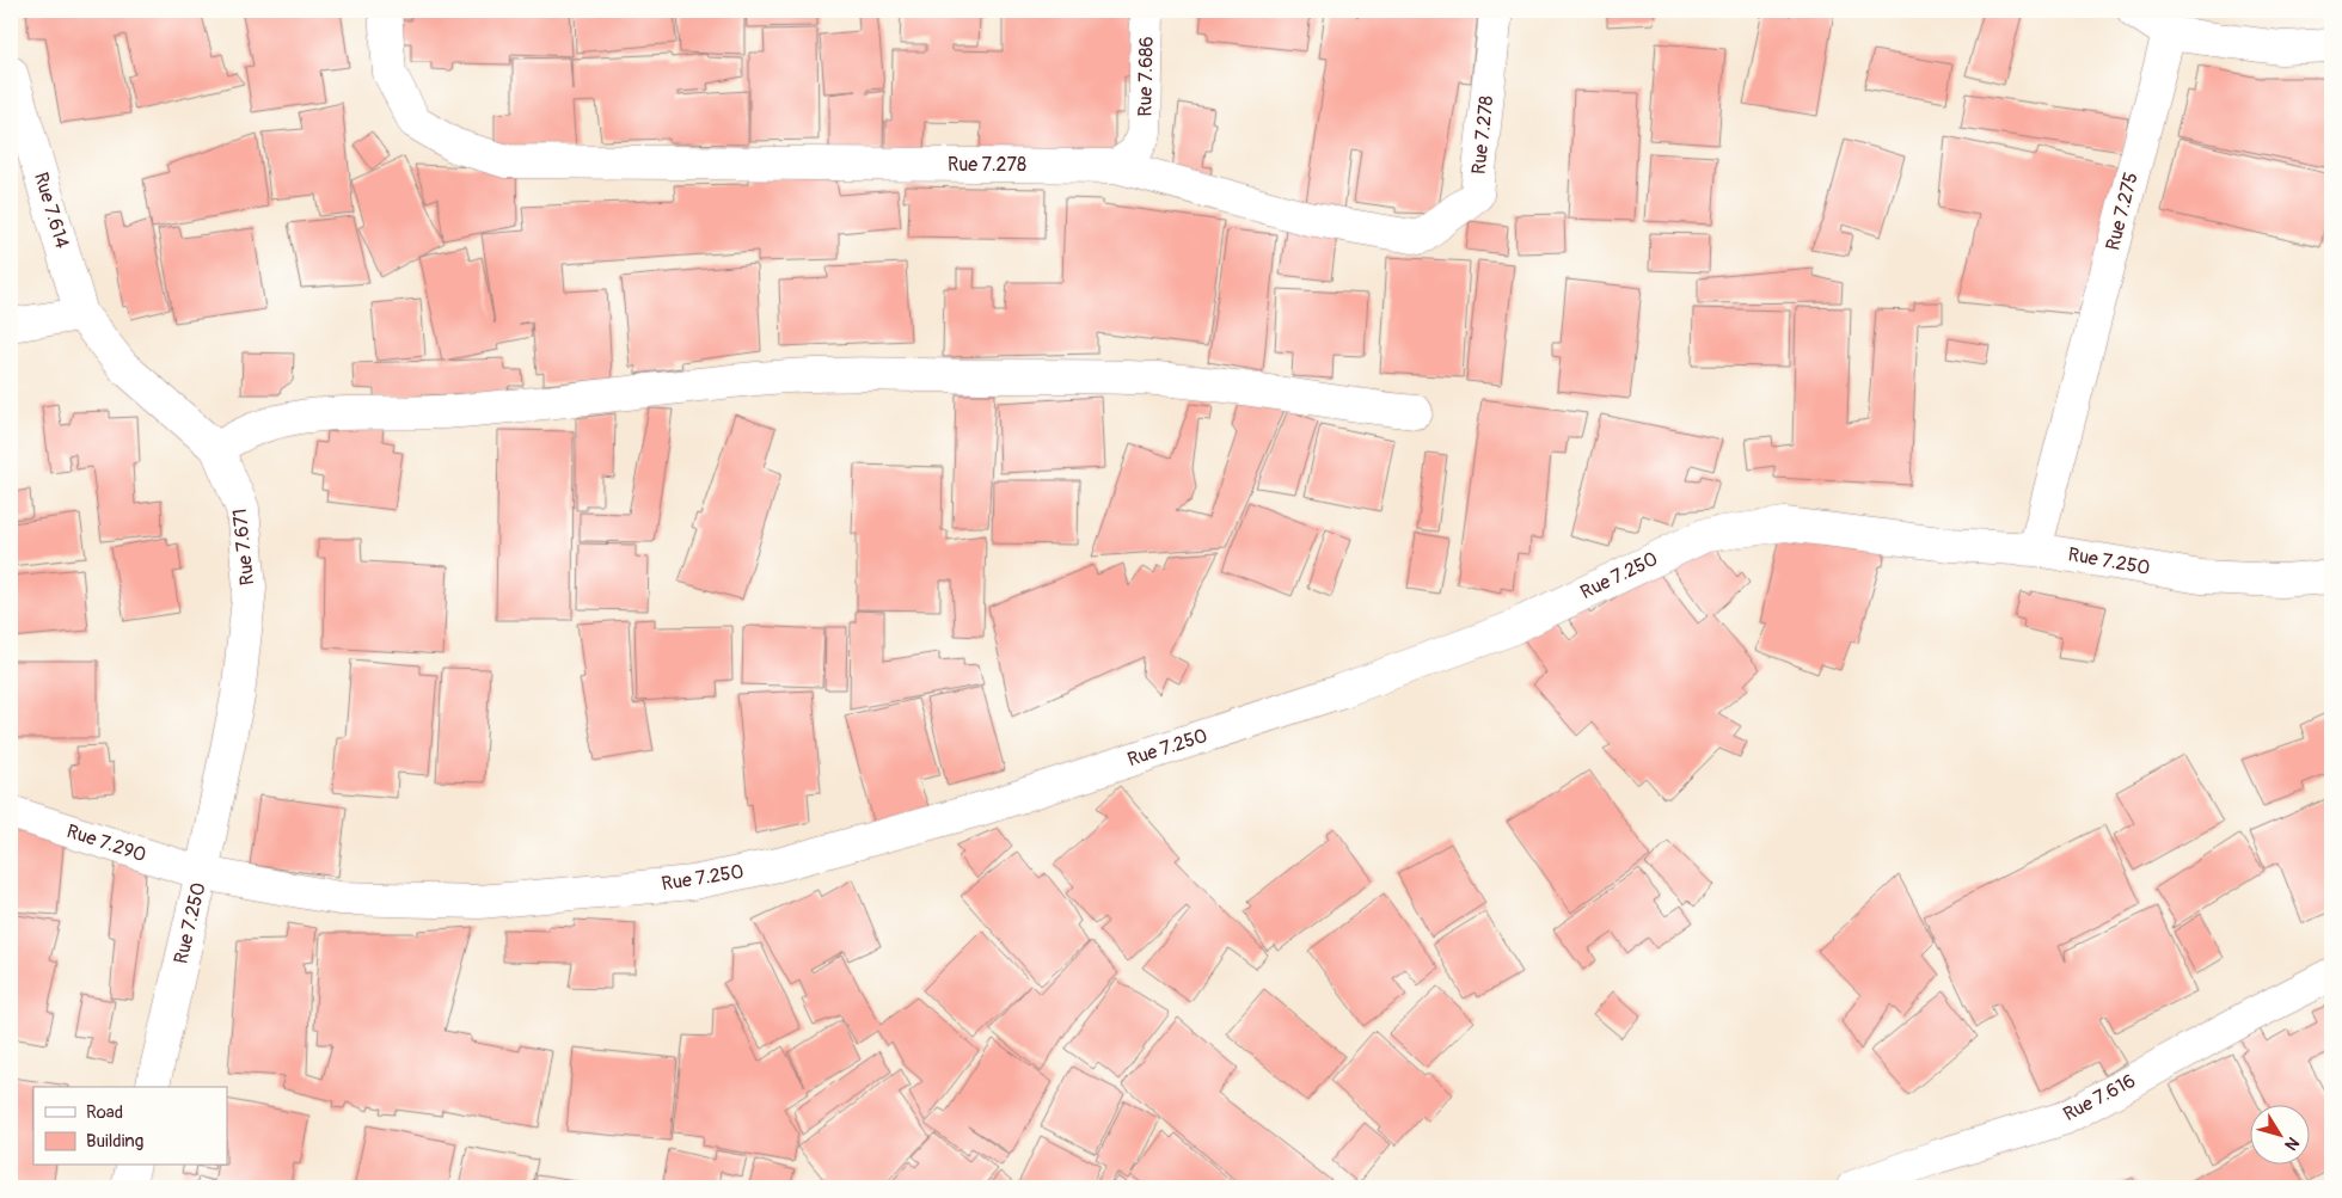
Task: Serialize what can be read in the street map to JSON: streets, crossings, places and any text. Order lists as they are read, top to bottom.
{
  "streets": {
    "street": [
      "Rue 7.686",
      "Rue 7.278",
      "Rue 7.614",
      "Rue 7.275",
      "Rue 7.671",
      "Rue 7.250",
      "Rue 7.290",
      "Rue 7.616"
    ]
  },
  "crossings": [
    ["Rue 7.686", "Rue 7.278"],
    ["Rue 7.614", "Rue 7.671"],
    ["Rue 7.275", "Rue 7.250"],
    ["Rue 7.671", "Rue 7.250"],
    ["Rue 7.671", "Rue 7.290"],
    ["Rue 7.250", "Rue 7.290"]
  ],
  "legend": ["Road", "Building"],
  "north": "bottom right"
}
